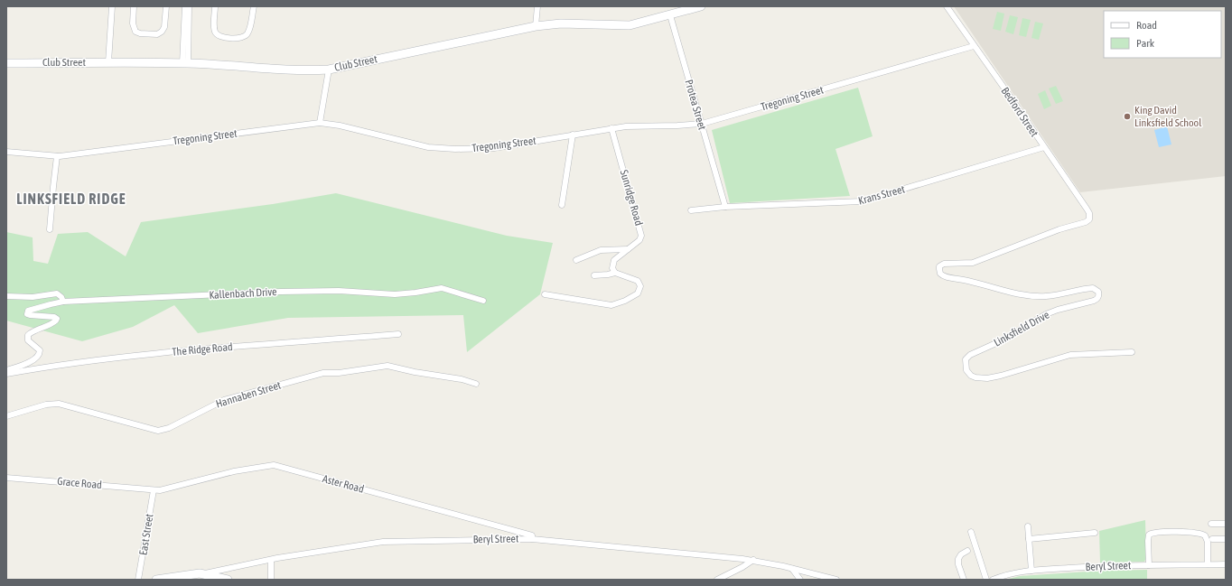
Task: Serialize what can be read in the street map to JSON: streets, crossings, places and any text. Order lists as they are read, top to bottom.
{
  "streets": {
    "main road": ["Club Street", "Beryl Street"],
    "street": [
      "Tregoning Street",
      "Protea Street",
      "Bedford Street",
      "Krans Street",
      "Sunridge Road",
      "Kallenbach Drive",
      "Linksfield Drive",
      "The Ridge Road",
      "Hannaben Street",
      "Grace Road",
      "Aster Road",
      "East Street"
    ]
  },
  "crossings": [
    ["Club Street", "Protea Street"],
    ["Tregoning Street", "Protea Street"],
    ["Tregoning Street", "Bedford Street"],
    ["Tregoning Street", "Sunridge Road"],
    ["Protea Street", "Krans Street"],
    ["Bedford Street", "Krans Street"],
    ["Bedford Street", "Linksfield Drive"],
    ["Grace Road", "Aster Road"],
    ["Grace Road", "East Street"],
    ["Aster Road", "East Street"],
    ["Aster Road", "Beryl Street"]
  ],
  "districts": ["LINKSFIELD RIDGE"],
  "places": ["King David Linksfield School"],
  "legend": ["Road", "Park"]
}
